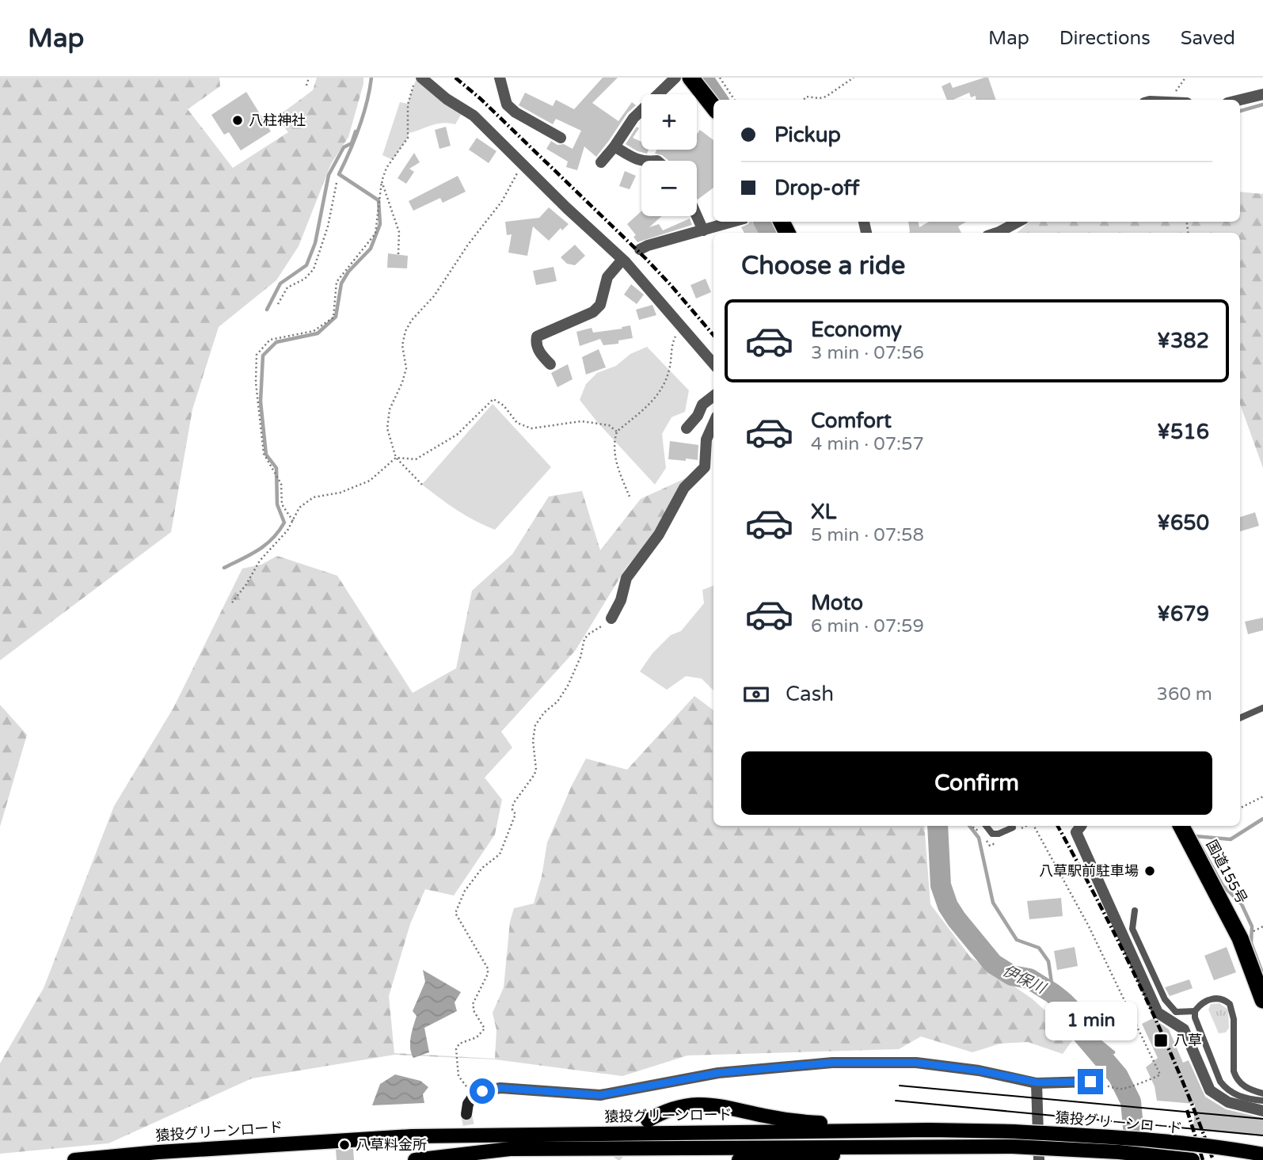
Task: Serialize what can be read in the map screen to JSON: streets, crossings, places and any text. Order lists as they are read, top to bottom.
{
  "streets": {
    "highway": ["国道155号"],
    "main road": ["猿投グリーンロード"]
  },
  "water": ["伊保川"],
  "places": {
    "other": ["八柱神社", "八草駅前駐車場", "八草料金所"],
    "transit": ["八草"]
  },
  "page": {
    "header": "Map",
    "nav": ["Map", "Directions", "Saved"],
    "map_buttons": ["+", "−"],
    "banner": ["Pickup", "Drop-off"],
    "heading": "Choose a ride",
    "list": [
      {
        "name": "Economy",
        "note": "3 min · 07:56",
        "value": "¥382"
      },
      {
        "name": "Comfort",
        "note": "4 min · 07:57",
        "value": "¥516"
      },
      {
        "name": "XL",
        "note": "5 min · 07:58",
        "value": "¥650"
      },
      {
        "name": "Moto",
        "note": "6 min · 07:59",
        "value": "¥679"
      }
    ],
    "pay": ["Cash", "360 m"],
    "buttons": "Confirm",
    "bubble": "1 min"
  }
}
